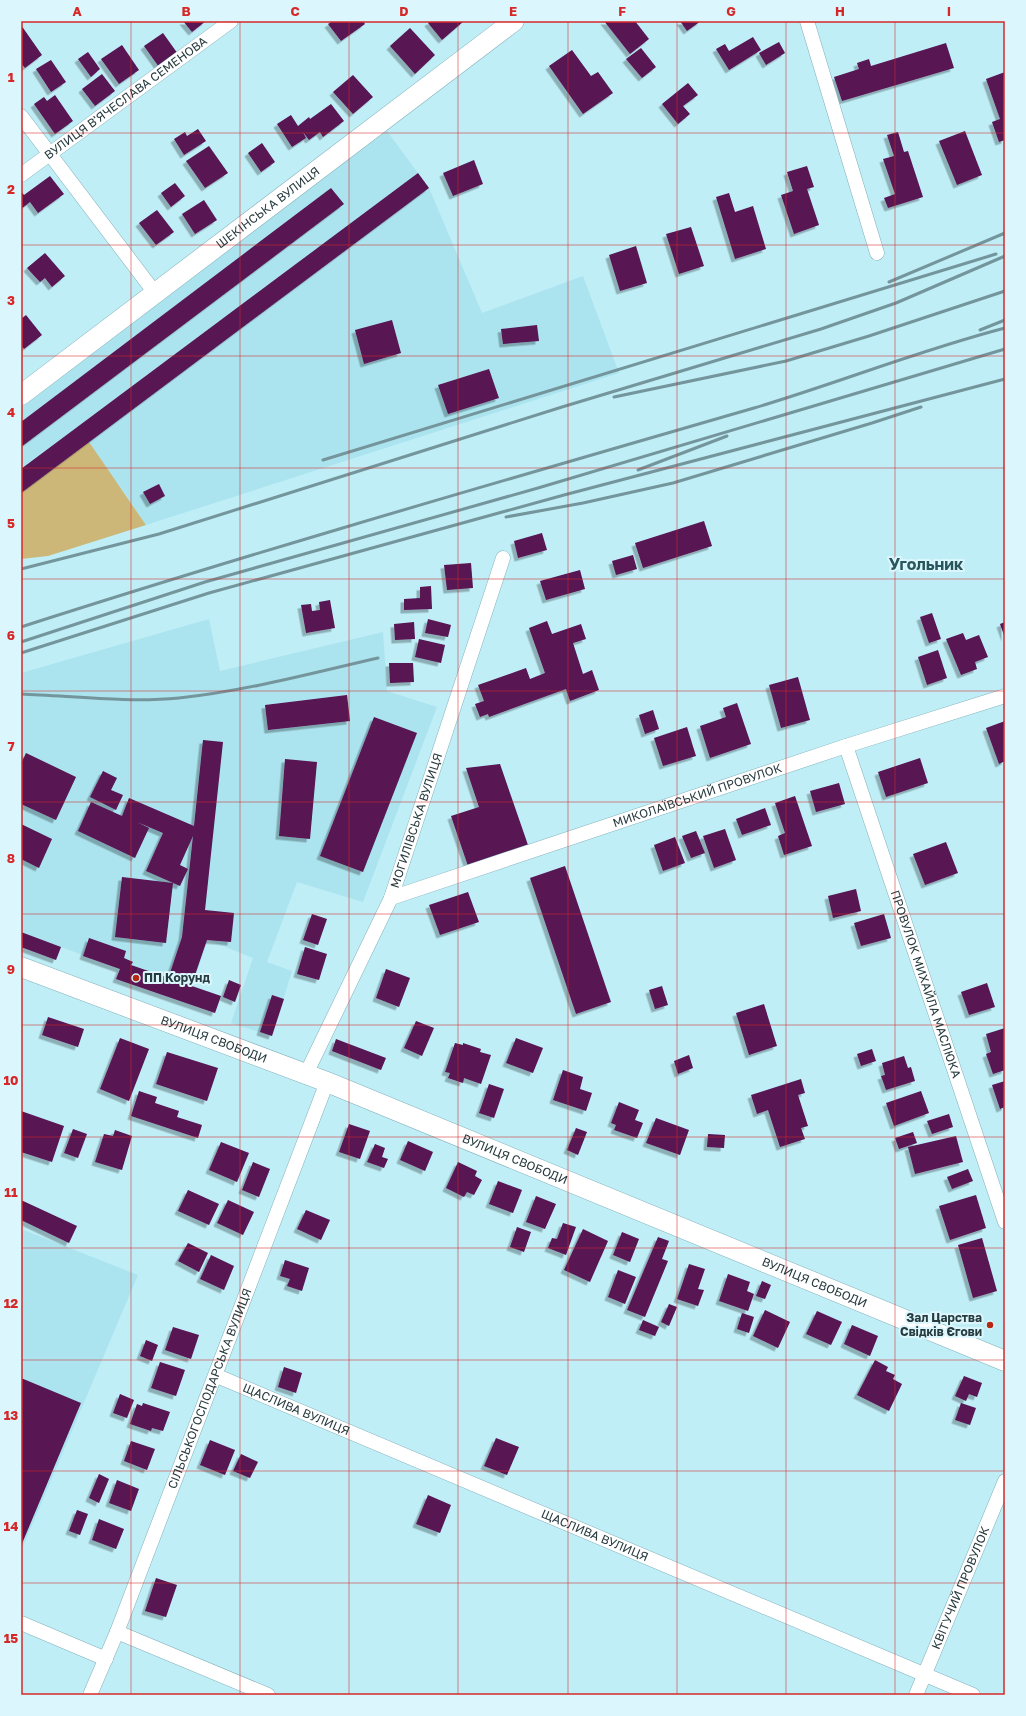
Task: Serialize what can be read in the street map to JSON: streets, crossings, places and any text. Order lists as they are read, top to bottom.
{
  "streets": {
    "street": [
      "ВУЛИЦЯ В'ЯЧЕСЛАВА СЕМЕНОВА",
      "ШЕКІНСЬКА ВУЛИЦЯ",
      "МИКОЛАЇВСЬКИЙ ПРОВУЛОК",
      "МОГИЛІВСЬКА ВУЛИЦЯ",
      "ПРОВУЛОК МИХАЙЛА МАСЛЮКА",
      "ВУЛИЦЯ СВОБОДИ",
      "СІЛЬСЬКОГОСПОДАРСЬКА ВУЛИЦЯ",
      "ЩАСЛИВА ВУЛИЦЯ",
      "КВІТУЧИЙ ПРОВУЛОК"
    ]
  },
  "crossings": [
    ["МИКОЛАЇВСЬКИЙ ПРОВУЛОК", "МОГИЛІВСЬКА ВУЛИЦЯ"],
    ["МИКОЛАЇВСЬКИЙ ПРОВУЛОК", "ПРОВУЛОК МИХАЙЛА МАСЛЮКА"],
    ["МОГИЛІВСЬКА ВУЛИЦЯ", "ВУЛИЦЯ СВОБОДИ"],
    ["ВУЛИЦЯ СВОБОДИ", "СІЛЬСЬКОГОСПОДАРСЬКА ВУЛИЦЯ"],
    ["СІЛЬСЬКОГОСПОДАРСЬКА ВУЛИЦЯ", "ЩАСЛИВА ВУЛИЦЯ"],
    ["ЩАСЛИВА ВУЛИЦЯ", "КВІТУЧИЙ ПРОВУЛОК"]
  ],
  "districts": ["Угольник"],
  "places": ["ПП Корунд", "Зал Царства Свідків Єгови"],
  "grid": {
    "columns": [
      "A",
      "B",
      "C",
      "D",
      "E",
      "F",
      "G",
      "H",
      "I"
    ],
    "rows": [
      "1",
      "2",
      "3",
      "4",
      "5",
      "6",
      "7",
      "8",
      "9",
      "10",
      "11",
      "12",
      "13",
      "14",
      "15"
    ]
  }
}
